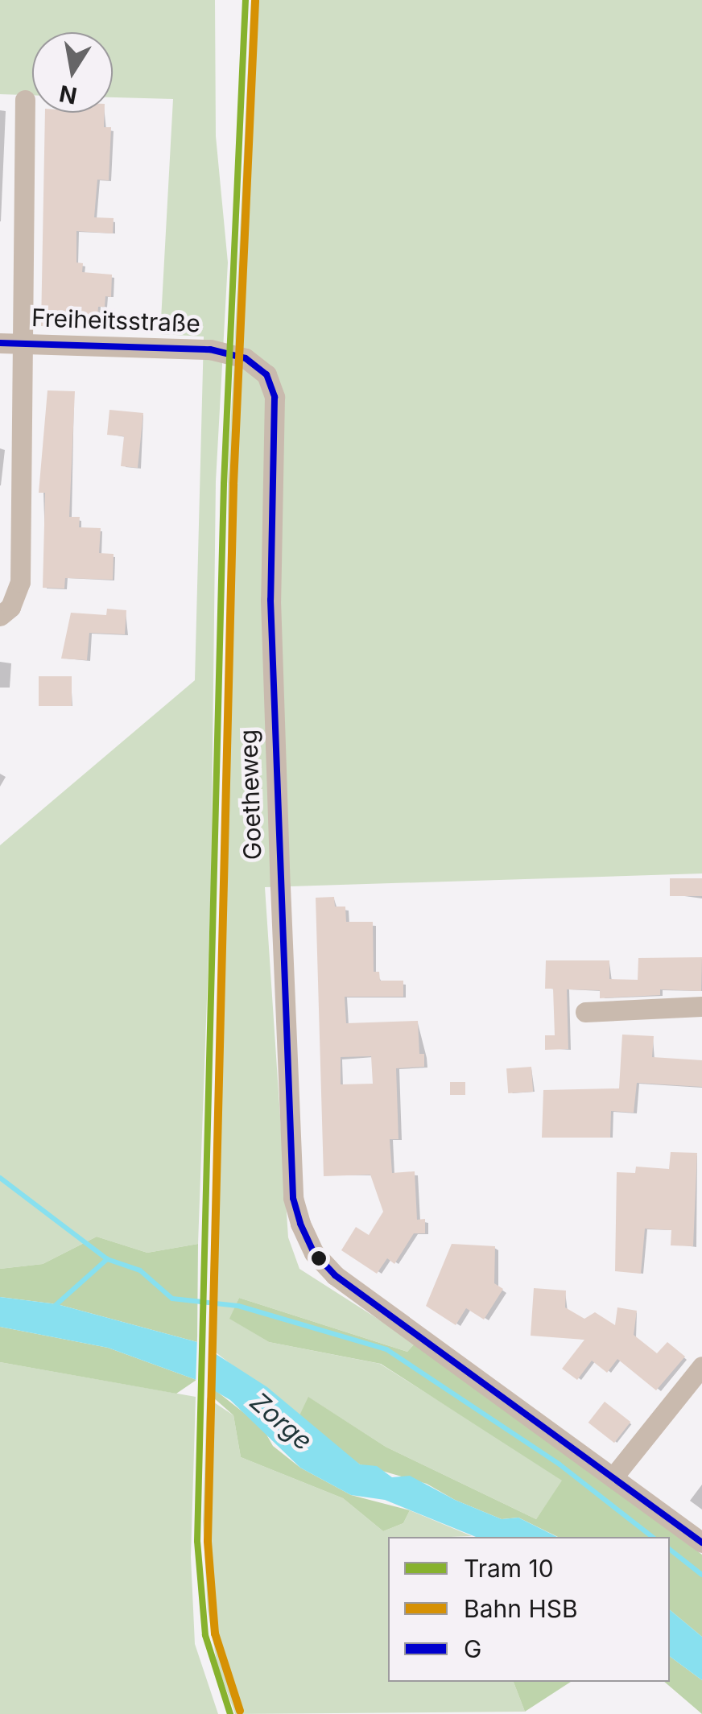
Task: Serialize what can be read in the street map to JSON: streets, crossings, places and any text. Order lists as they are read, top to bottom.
{
  "streets": {
    "street": ["Freiheitsstraße", "Goetheweg"]
  },
  "crossings": [
    ["Freiheitsstraße", "Goetheweg"]
  ],
  "water": ["Zorge"],
  "lines": ["tram line 10", "rail line HSB", "transit line G"],
  "legend": ["Tram 10", "Bahn HSB", "G"],
  "north": "bottom"
}
